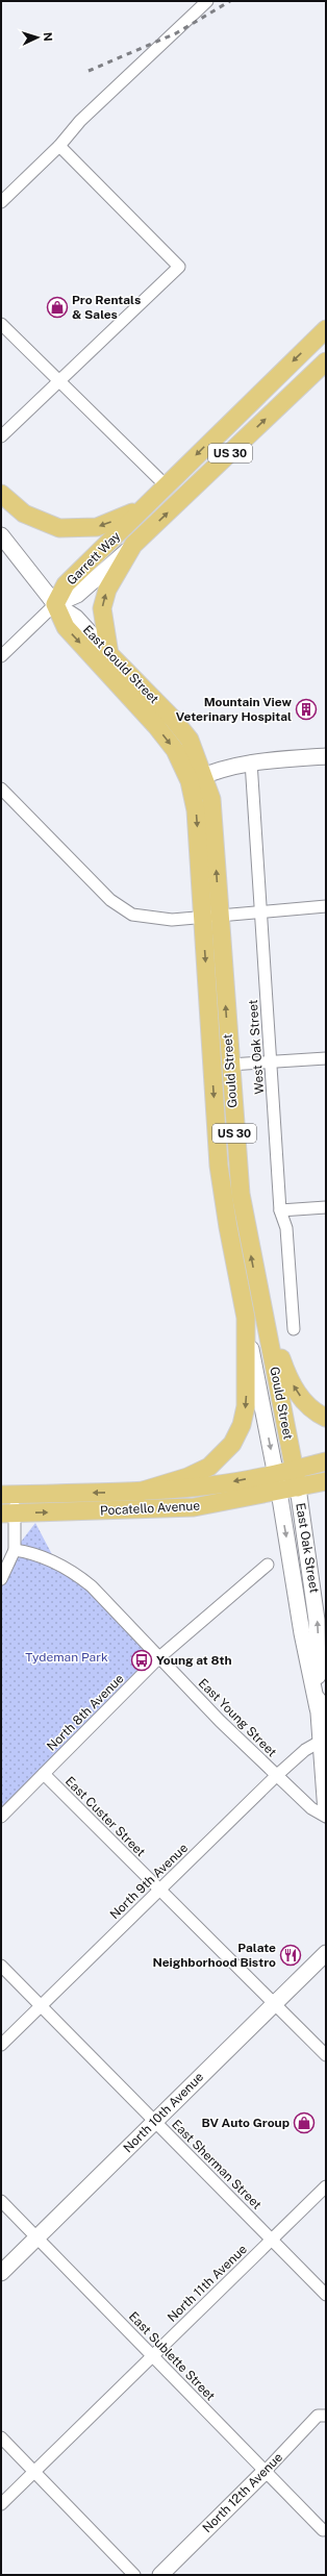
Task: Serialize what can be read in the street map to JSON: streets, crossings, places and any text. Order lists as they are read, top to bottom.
{
  "streets": {
    "main road": [
      "US 30",
      "Garrett Way",
      "East Gould Street",
      "Gould Street",
      "Pocatello Avenue",
      "East Oak Street",
      "North 10th Avenue",
      "North 12th Avenue"
    ],
    "street": [
      "West Oak Street",
      "North 8th Avenue",
      "East Young Street",
      "East Custer Street",
      "North 9th Avenue",
      "East Sherman Street",
      "North 11th Avenue",
      "East Sublette Street"
    ]
  },
  "crossings": [
    ["US 30", "Garrett Way"],
    ["US 30", "East Gould Street"],
    ["US 30", "Gould Street"],
    ["US 30", "Pocatello Avenue"],
    ["Garrett Way", "East Gould Street"],
    ["East Gould Street", "Gould Street"],
    ["Gould Street", "Pocatello Avenue"],
    ["Gould Street", "East Oak Street"],
    ["Pocatello Avenue", "East Oak Street"],
    ["East Oak Street", "North 9th Avenue"],
    ["North 8th Avenue", "East Young Street"],
    ["North 8th Avenue", "East Custer Street"],
    ["East Young Street", "North 9th Avenue"],
    ["East Custer Street", "North 9th Avenue"],
    ["East Custer Street", "North 10th Avenue"],
    ["North 9th Avenue", "East Sherman Street"],
    ["North 10th Avenue", "East Sherman Street"],
    ["North 10th Avenue", "East Sublette Street"],
    ["East Sherman Street", "North 11th Avenue"],
    ["North 11th Avenue", "East Sublette Street"],
    ["East Sublette Street", "North 12th Avenue"]
  ],
  "parks": ["Tydeman Park"],
  "places": {
    "shop": ["Pro Rentals & Sales", "BV Auto Group"],
    "building": ["Mountain View Veterinary Hospital"],
    "bus stop": ["Young at 8th"],
    "restaurant": ["Palate Neighborhood Bistro"]
  },
  "north": "right"
}
